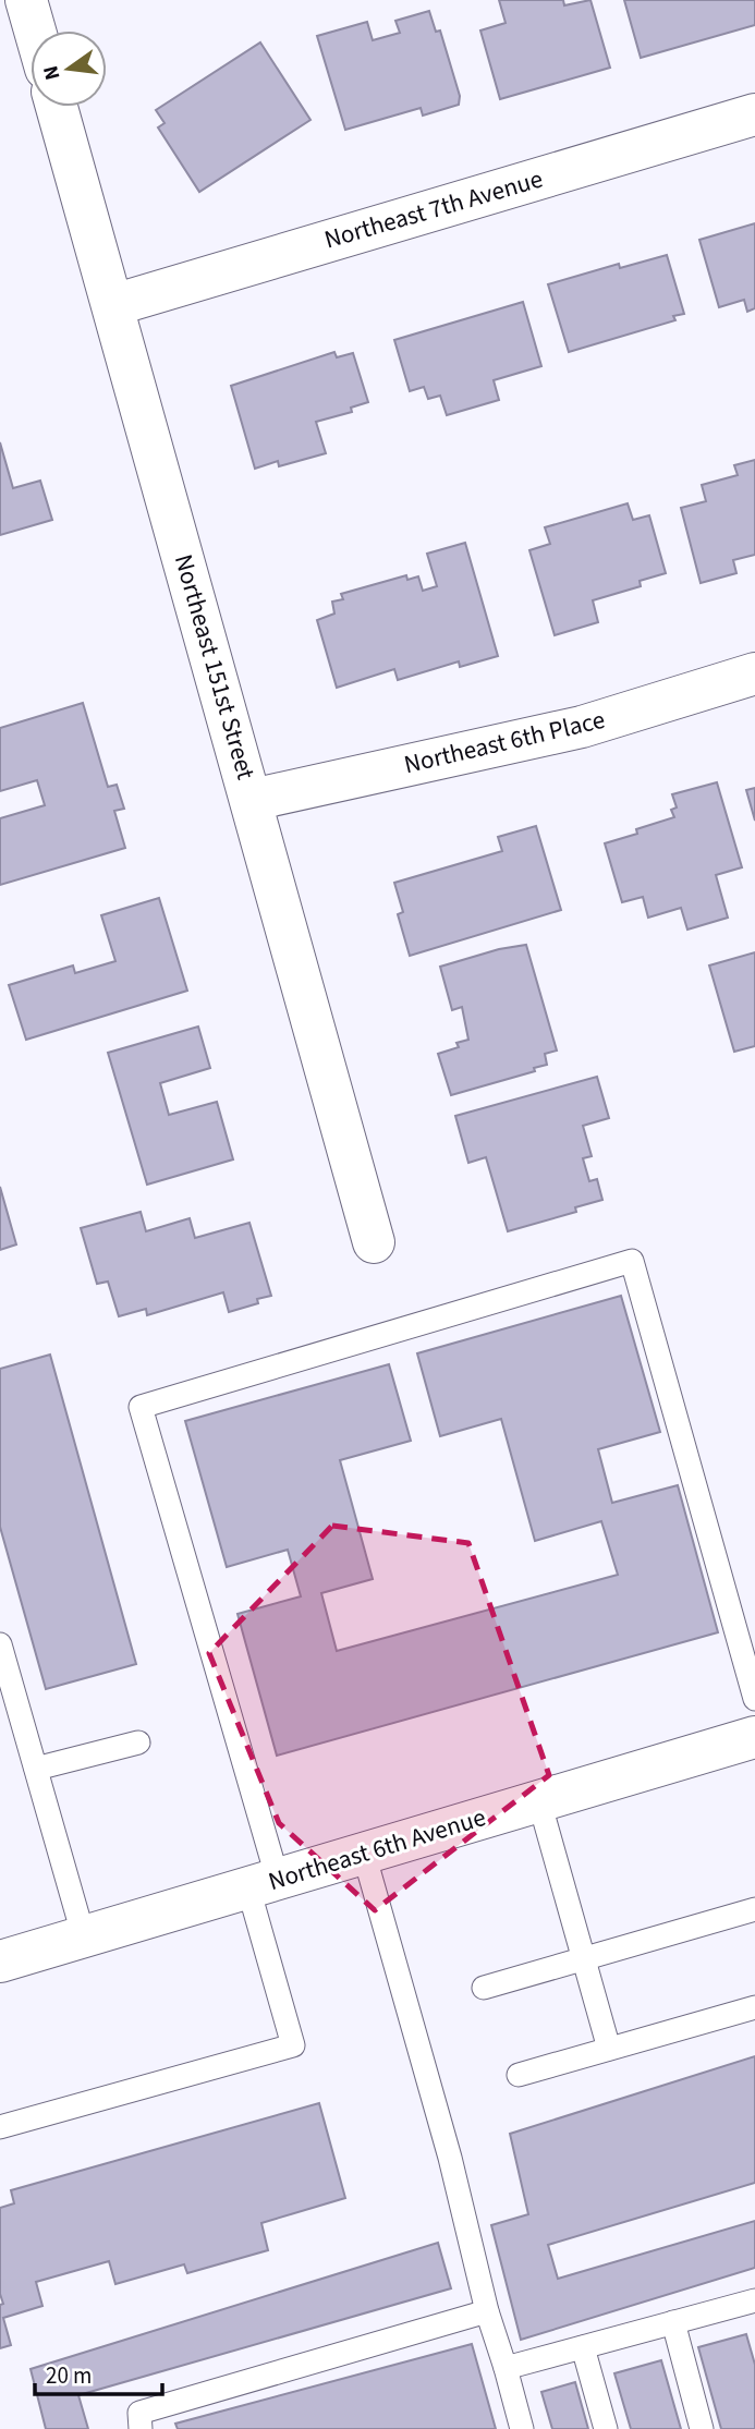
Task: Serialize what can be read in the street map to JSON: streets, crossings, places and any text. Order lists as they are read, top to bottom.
{
  "streets": {
    "street": [
      "Northeast 7th Avenue",
      "Northeast 151st Street",
      "Northeast 6th Place",
      "Northeast 6th Avenue"
    ]
  },
  "crossings": [
    ["Northeast 7th Avenue", "Northeast 151st Street"],
    ["Northeast 151st Street", "Northeast 6th Place"]
  ],
  "scale_bar": "20 m",
  "north": "left"
}
